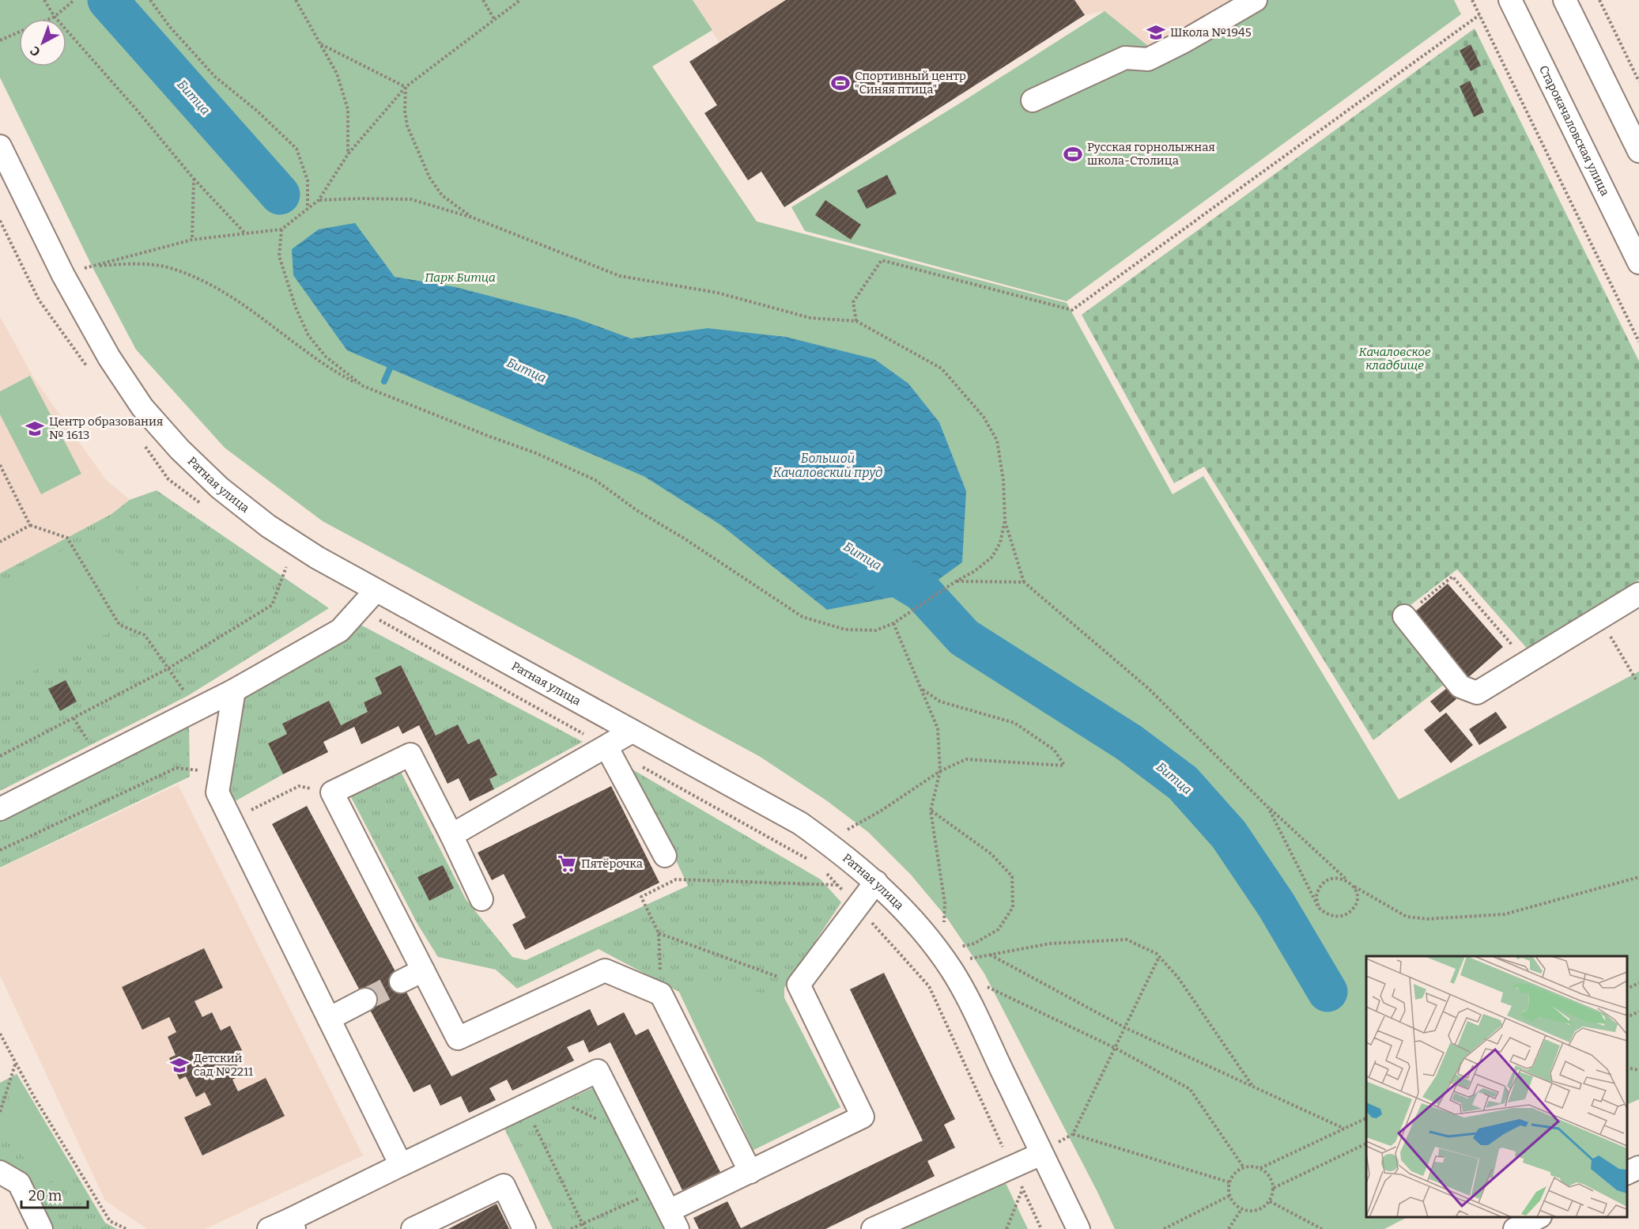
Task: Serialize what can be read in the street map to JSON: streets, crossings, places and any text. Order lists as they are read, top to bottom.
{
  "streets": {
    "street": ["Старокачаловская улица", "Ратная улица"]
  },
  "water": ["Битца", "Большой Качаловский пруд"],
  "parks": ["Парк Битца", "Качаловское кладбище"],
  "places": {
    "school or university": ["Школа №1945", "Центр образования № 1613", "Детский сад №2211"],
    "sports": ["Спортивный центр \"Синяя птица\"", "Русская горнолыжная школа-Столица"],
    "supermarket": ["Пятёрочка"]
  },
  "scale_bar": "20 m",
  "north": "bottom left"
}
